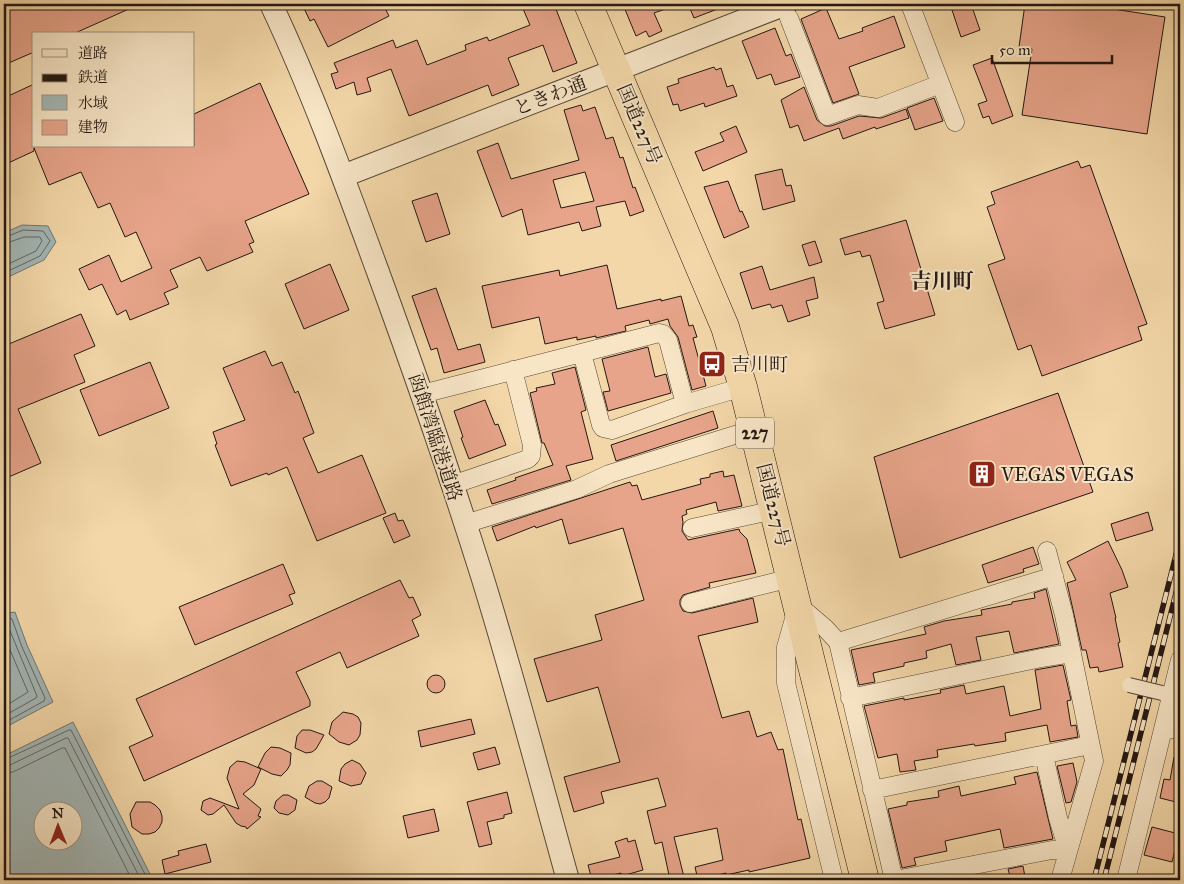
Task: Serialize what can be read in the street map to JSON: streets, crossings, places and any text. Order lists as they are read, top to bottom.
{
  "streets": {
    "highway": ["国道227号", "227"],
    "street": ["ときわ通", "函館湾臨港道路"]
  },
  "crossings": [
    ["ときわ通", "国道227号"],
    ["ときわ通", "函館湾臨港道路"]
  ],
  "districts": ["吉川町"],
  "places": {
    "bus stop": ["吉川町"],
    "building": ["VEGAS VEGAS"]
  },
  "legend": [
    "道路",
    "鉄道",
    "水域",
    "建物"
  ],
  "scale_bar": "50 m",
  "north": "top"
}
